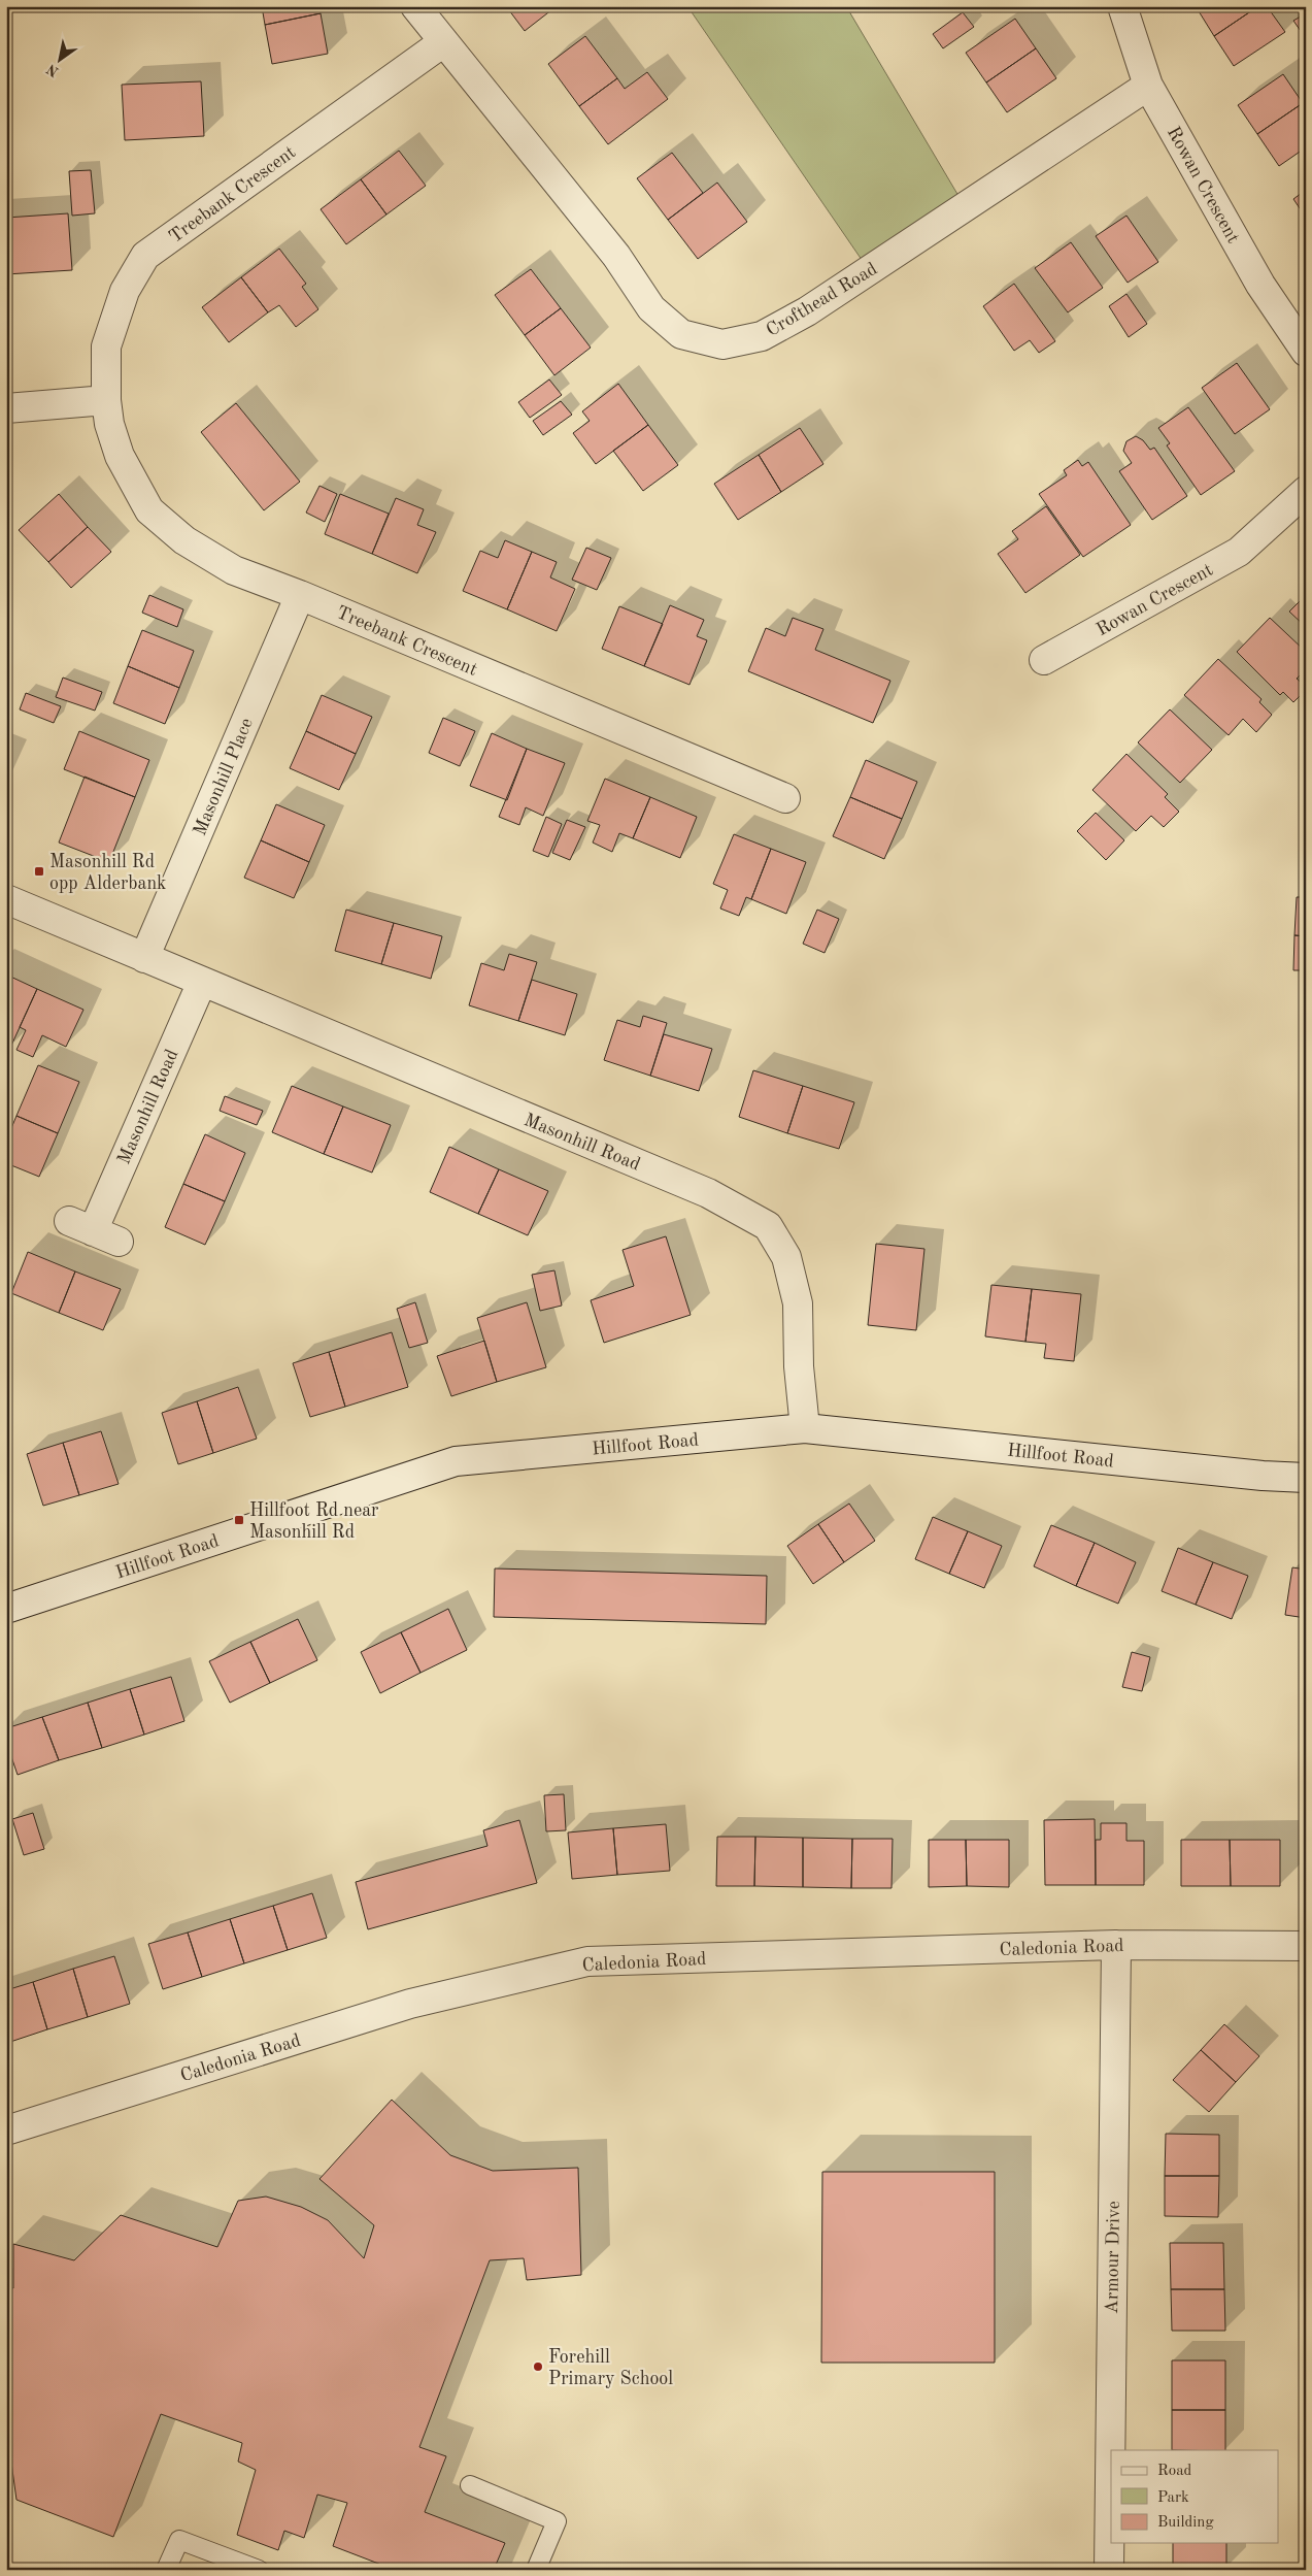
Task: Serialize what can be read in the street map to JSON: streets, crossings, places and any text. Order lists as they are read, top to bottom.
{
  "streets": {
    "street": [
      "Rowan Crescent",
      "Treebank Crescent",
      "Crofthead Road",
      "Masonhill Place",
      "Masonhill Road",
      "Hillfoot Road",
      "Caledonia Road",
      "Armour Drive"
    ]
  },
  "crossings": [
    ["Rowan Crescent", "Crofthead Road"],
    ["Treebank Crescent", "Crofthead Road"],
    ["Treebank Crescent", "Masonhill Place"],
    ["Masonhill Place", "Masonhill Road"],
    ["Masonhill Road", "Hillfoot Road"],
    ["Caledonia Road", "Armour Drive"]
  ],
  "places": {
    "transit": ["Masonhill Rd opp Alderbank", "Hillfoot Rd near Masonhill Rd"],
    "other": ["Forehill Primary School"]
  },
  "legend": ["Road", "Park", "Building"],
  "north": "bottom left"
}
